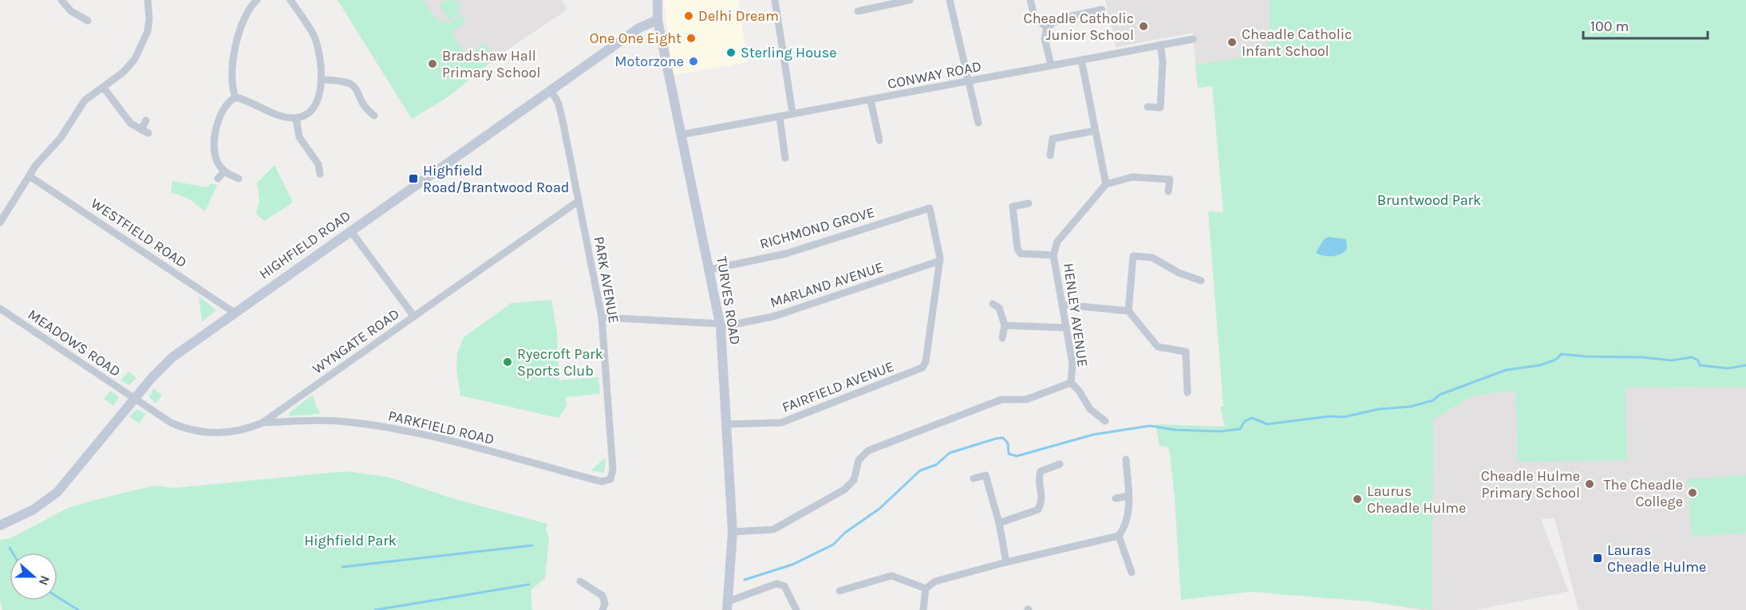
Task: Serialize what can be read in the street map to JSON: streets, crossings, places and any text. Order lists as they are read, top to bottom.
{
  "streets": {
    "street": [
      "CONWAY ROAD",
      "RICHMOND GROVE",
      "WESTFIELD ROAD",
      "HIGHFIELD ROAD",
      "PARK AVENUE",
      "MARLAND AVENUE",
      "TURVES ROAD",
      "HENLEY AVENUE",
      "WYNGATE ROAD",
      "MEADOWS ROAD",
      "FAIRFIELD AVENUE",
      "PARKFIELD ROAD"
    ]
  },
  "crossings": [
    ["CONWAY ROAD", "TURVES ROAD"],
    ["RICHMOND GROVE", "MARLAND AVENUE"],
    ["RICHMOND GROVE", "TURVES ROAD"],
    ["RICHMOND GROVE", "FAIRFIELD AVENUE"],
    ["WESTFIELD ROAD", "HIGHFIELD ROAD"],
    ["HIGHFIELD ROAD", "PARK AVENUE"],
    ["HIGHFIELD ROAD", "TURVES ROAD"],
    ["HIGHFIELD ROAD", "WYNGATE ROAD"],
    ["HIGHFIELD ROAD", "MEADOWS ROAD"],
    ["PARK AVENUE", "MARLAND AVENUE"],
    ["PARK AVENUE", "WYNGATE ROAD"],
    ["PARK AVENUE", "PARKFIELD ROAD"],
    ["MARLAND AVENUE", "TURVES ROAD"],
    ["MARLAND AVENUE", "FAIRFIELD AVENUE"],
    ["TURVES ROAD", "HENLEY AVENUE"],
    ["TURVES ROAD", "FAIRFIELD AVENUE"],
    ["WYNGATE ROAD", "MEADOWS ROAD"],
    ["WYNGATE ROAD", "PARKFIELD ROAD"]
  ],
  "parks": ["Bruntwood Park", "Highfield Park"],
  "places": {
    "other": [
      "Delhi Dream",
      "Cheadle Catholic Junior School",
      "One One Eight",
      "Cheadle Catholic Infant School",
      "Sterling House",
      "Motorzone",
      "Bradshaw Hall Primary School",
      "Ryecroft Park Sports Club",
      "Cheadle Hulme Primary School",
      "The Cheadle College",
      "Laurus Cheadle Hulme"
    ],
    "transit": ["Highfield Road/Brantwood Road", "Lauras Cheadle Hulme"]
  },
  "scale_bar": "100 m",
  "north": "right"
}
